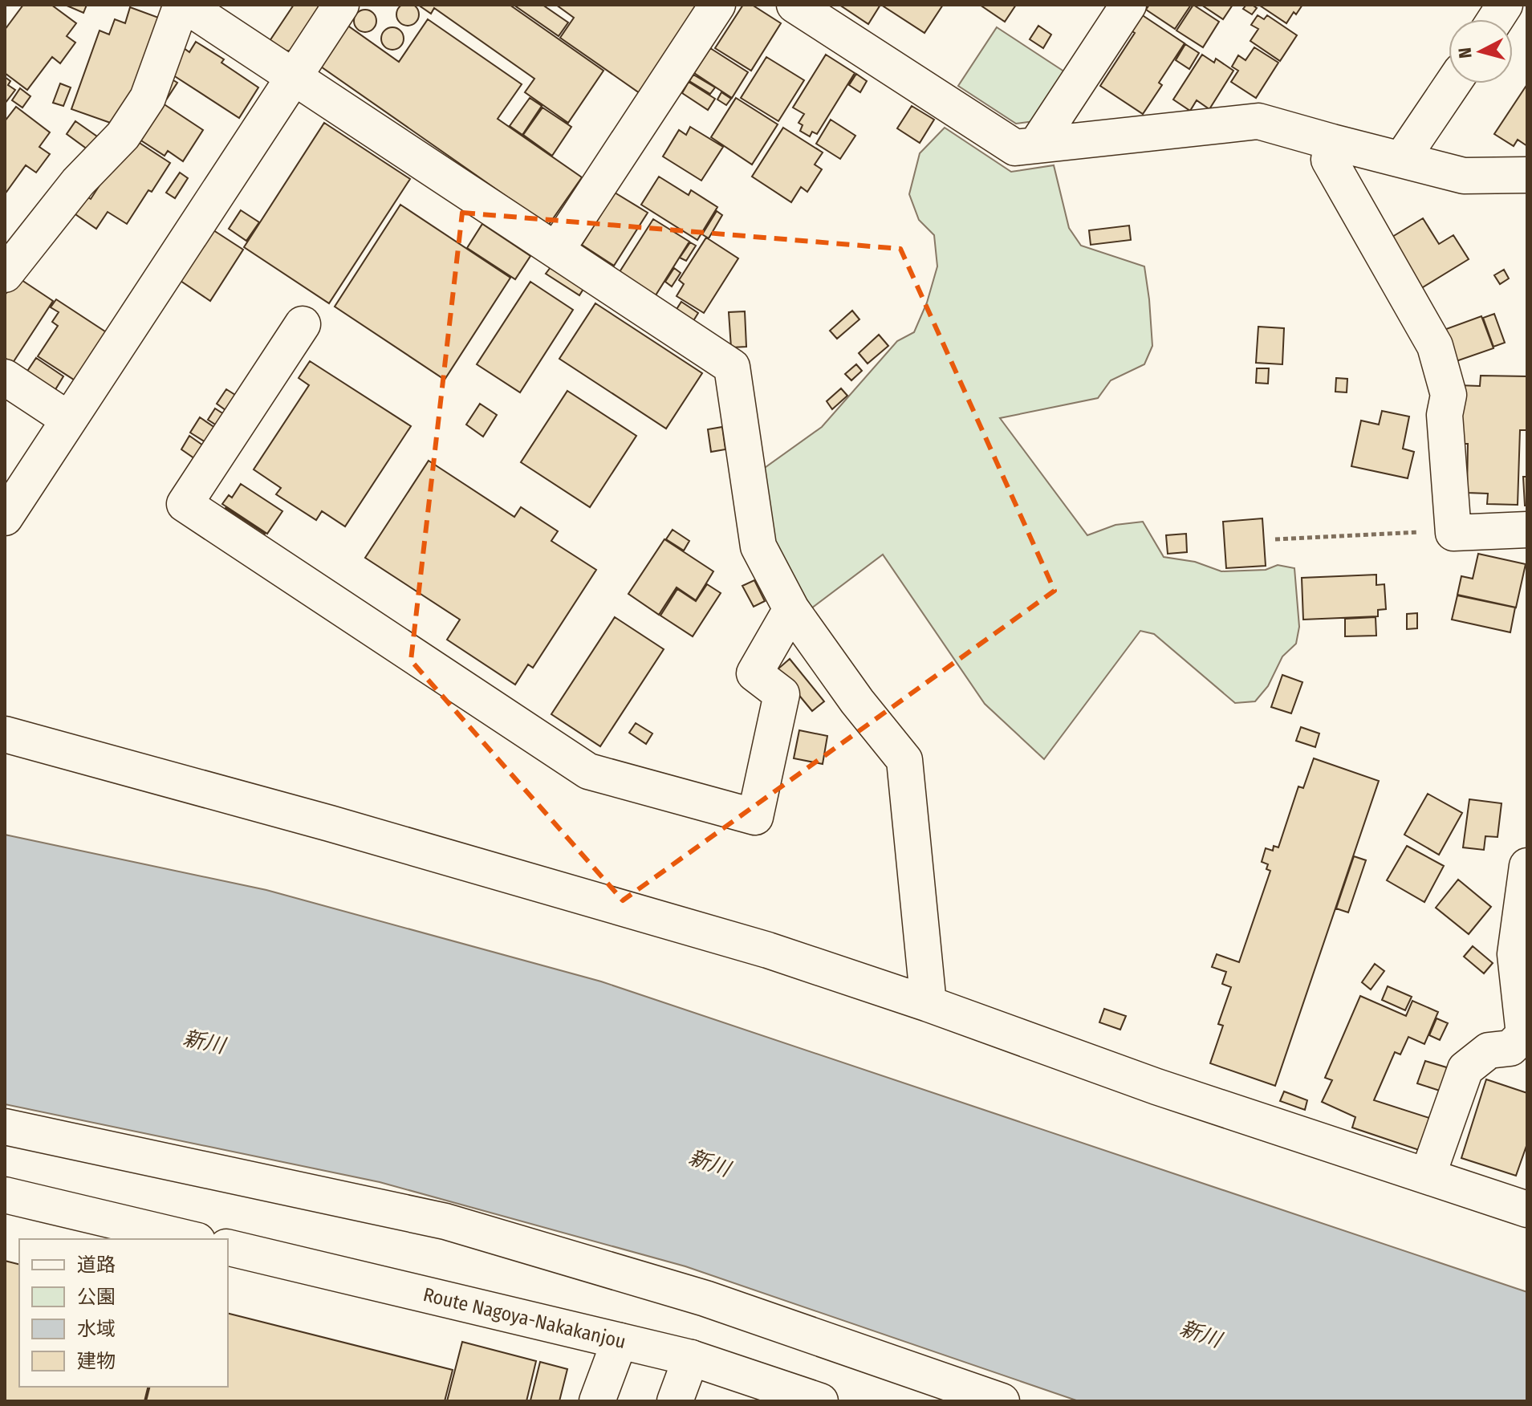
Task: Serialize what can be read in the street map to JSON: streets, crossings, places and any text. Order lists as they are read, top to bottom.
{
  "streets": {
    "street": ["Route Nagoya-Nakakanjou"]
  },
  "water": ["新川"],
  "legend": [
    "道路",
    "公園",
    "水域",
    "建物"
  ],
  "north": "left"
}
